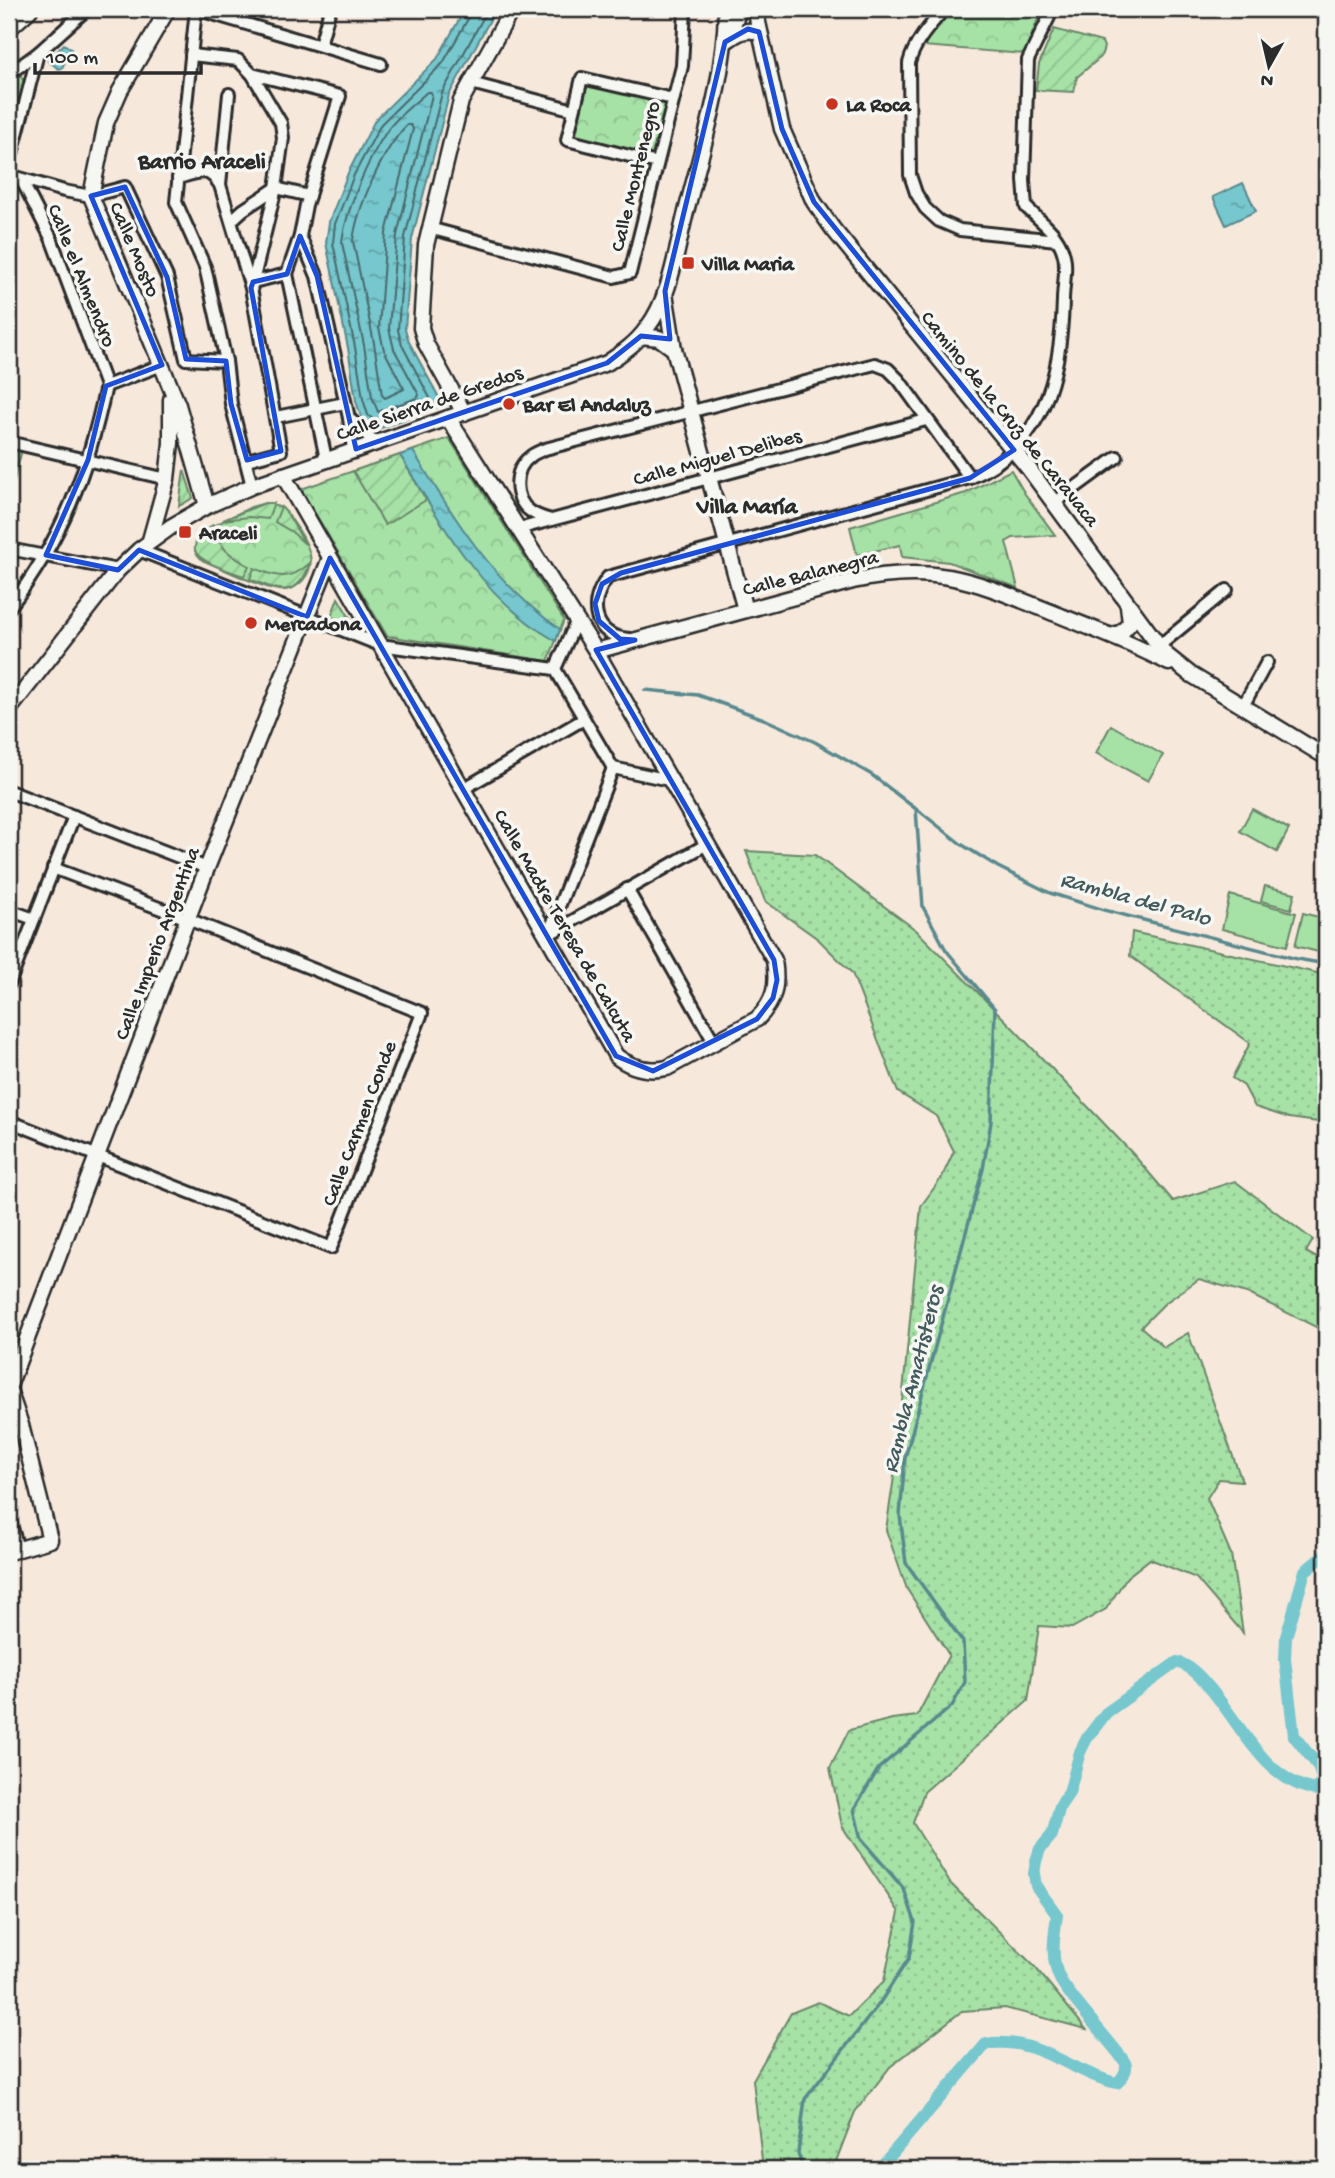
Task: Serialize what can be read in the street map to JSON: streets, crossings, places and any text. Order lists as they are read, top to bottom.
{
  "streets": {
    "street": [
      "Calle Montenegro",
      "Calle Mosto",
      "Calle el Almendro",
      "Calle Sierra de Gredos",
      "Camino de la Cruz de Caravaca",
      "Calle Miguel Delibes",
      "Calle Balanegra",
      "Calle Madre Teresa de Calcuta",
      "Calle Imperio Argentina",
      "Calle Carmen Conde"
    ]
  },
  "crossings": [
    ["Calle Mosto", "Calle Sierra de Gredos"],
    ["Calle Sierra de Gredos", "Camino de la Cruz de Caravaca"],
    ["Calle Sierra de Gredos", "Calle Madre Teresa de Calcuta"],
    ["Camino de la Cruz de Caravaca", "Calle Balanegra"],
    ["Calle Miguel Delibes", "Calle Madre Teresa de Calcuta"],
    ["Calle Balanegra", "Calle Madre Teresa de Calcuta"],
    ["Calle Madre Teresa de Calcuta", "Calle Imperio Argentina"],
    ["Calle Imperio Argentina", "Calle Carmen Conde"]
  ],
  "districts": ["Barrio Araceli", "Villa María"],
  "water": ["Rambla del Palo", "Rambla Amatisteros"],
  "places": {
    "other": ["La Roca", "Bar El Andaluz", "Mercadona"],
    "transit": ["Villa Maria", "Araceli"]
  },
  "scale_bar": "100 m",
  "north": "bottom"
}
